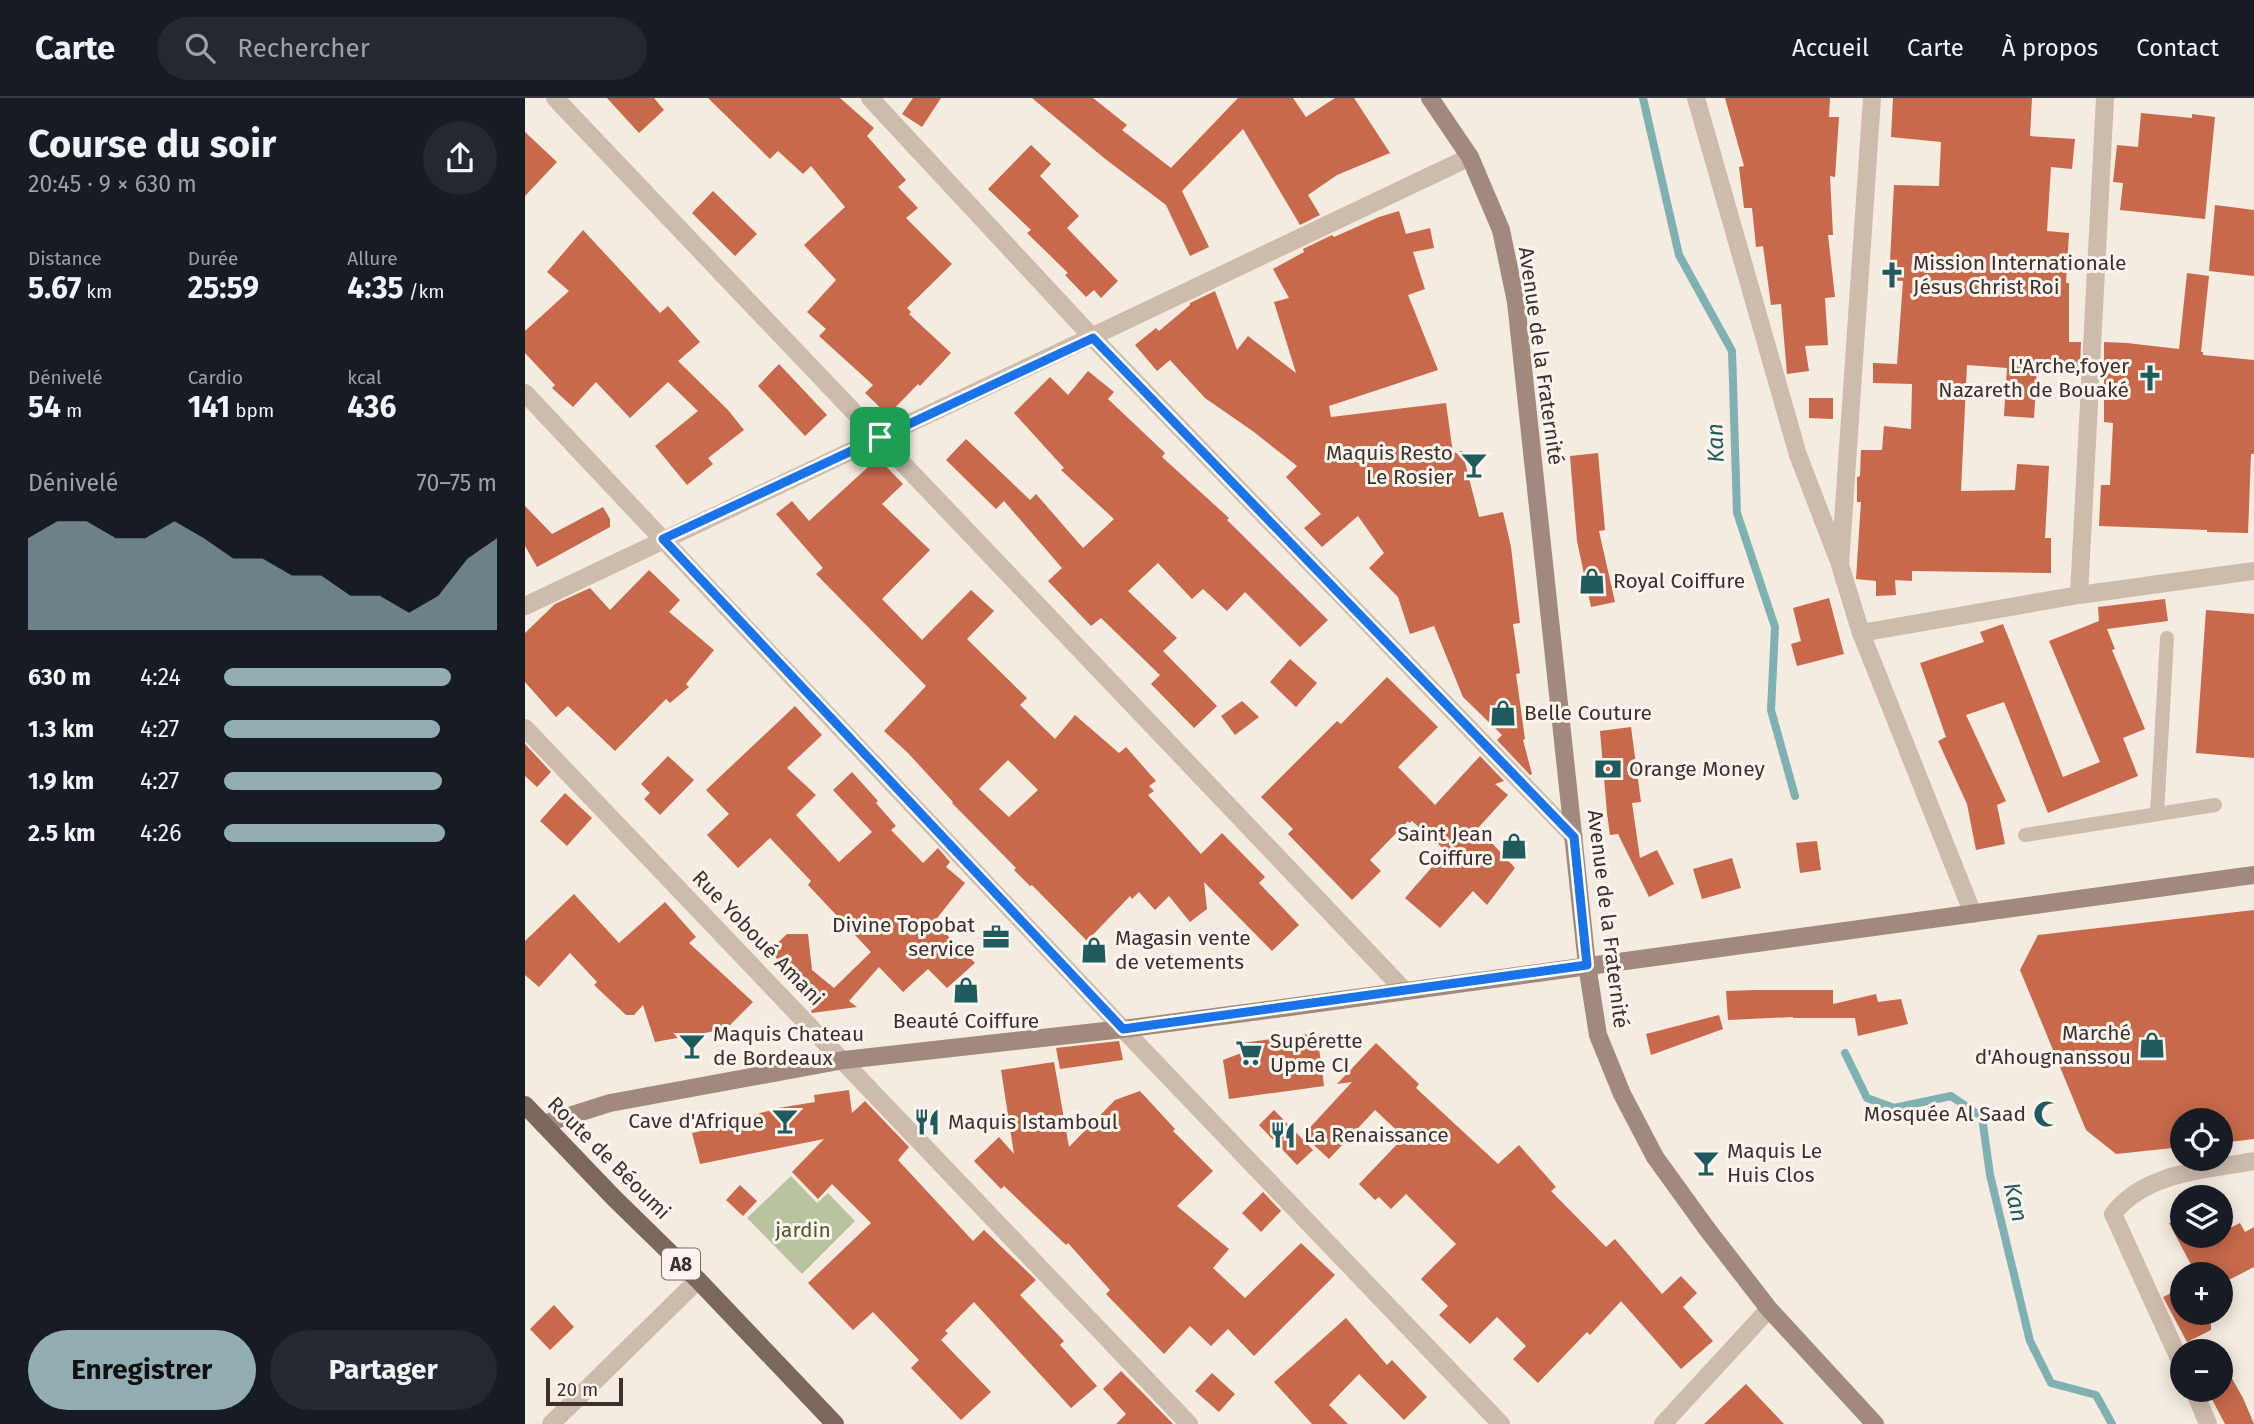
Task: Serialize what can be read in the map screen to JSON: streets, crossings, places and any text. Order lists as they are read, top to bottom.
{
  "streets": {
    "main road": ["Route de Béoumi", "A8"],
    "street": ["Avenue de la Fraternité", "Rue Yoboué Amani"]
  },
  "water": ["Kan"],
  "parks": ["jardin"],
  "places": {
    "church": ["Mission Internationale Jésus Christ Roi", "L'Arche,foyer Nazareth de Bouaké"],
    "bar": [
      "Maquis Resto Le Rosier",
      "Maquis Chateau de Bordeaux",
      "Cave d'Afrique",
      "Maquis Le Huis Clos"
    ],
    "shop": [
      "Royal Coiffure",
      "Belle Couture",
      "Saint Jean Coiffure",
      "Magasin vente de vetements",
      "Beauté Coiffure",
      "Marché d'Ahougnanssou"
    ],
    "bank": ["Orange Money"],
    "office": ["Divine Topobat service"],
    "supermarket": ["Supérette Upme CI"],
    "mosque": ["Mosquée Al Saad"],
    "restaurant": ["Maquis Istamboul", "La Renaissance"]
  },
  "scale_bar": "20 m",
  "page": {
    "header": "Carte",
    "search": "Rechercher",
    "nav": [
      "Accueil",
      "Carte",
      "À propos",
      "Contact"
    ],
    "heading": ["Course du soir", "20:45 · 9 × 630 m"],
    "stats": [
      ["Distance", "5.67 km"],
      ["Durée", "25:59"],
      ["Allure", "4:35 /km"],
      ["Dénivelé", "54 m"],
      ["Cardio", "141 bpm"],
      ["kcal", "436"]
    ],
    "chart": ["Dénivelé", "70–75 m"],
    "list": [
      {
        "name": "630 m",
        "note": "4:24"
      },
      {
        "name": "1.3 km",
        "note": "4:27"
      },
      {
        "name": "1.9 km",
        "note": "4:27"
      },
      {
        "name": "2.5 km",
        "note": "4:26"
      }
    ],
    "map_buttons": ["+", "−"],
    "buttons": ["Enregistrer", "Partager"],
    "scale": "20 m"
  }
}
